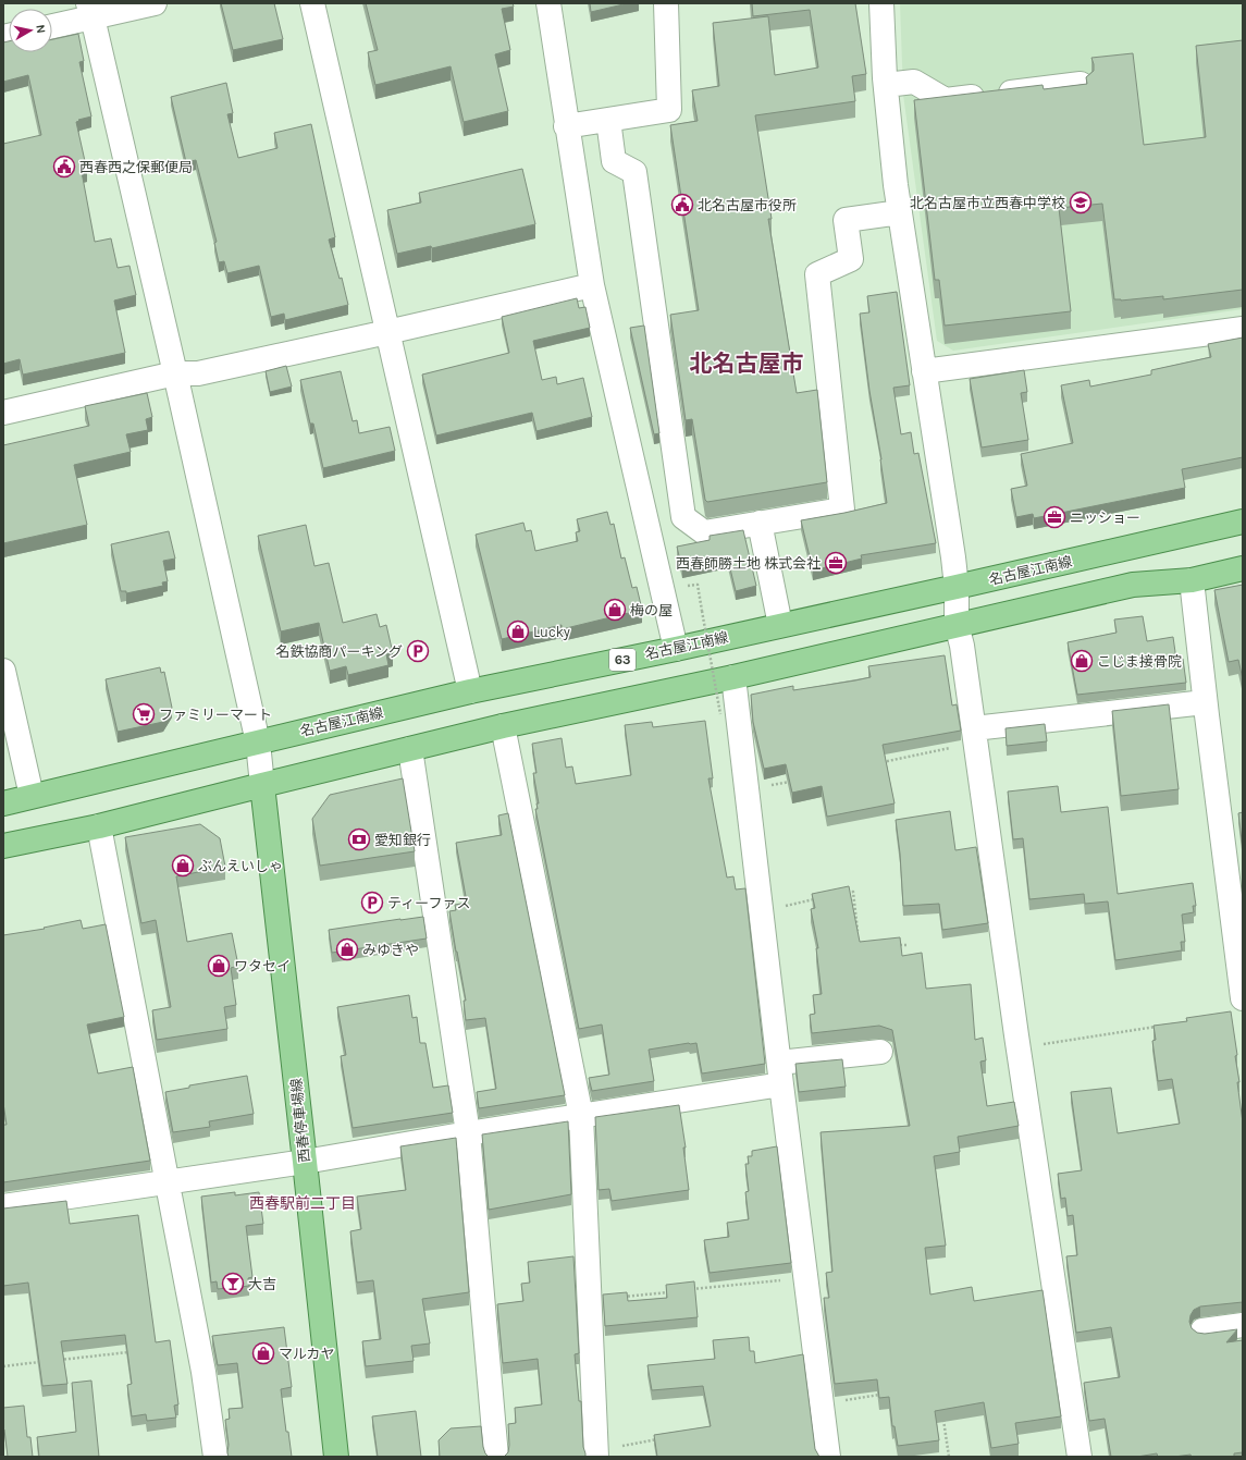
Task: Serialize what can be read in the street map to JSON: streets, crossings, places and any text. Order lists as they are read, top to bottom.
{
  "streets": {
    "main road": ["名古屋江南線", "63", "西春停車場線"]
  },
  "districts": ["北名古屋市", "西春駅前二丁目"],
  "places": {
    "public building": ["西春西之保郵便局", "北名古屋市役所"],
    "school or university": ["北名古屋市立西春中学校"],
    "office": ["ニッショー", "西春師勝土地 株式会社"],
    "shop": [
      "梅の屋",
      "Lucky",
      "こじま接骨院",
      "ぶんえいしゃ",
      "みゆきや",
      "ワタセイ",
      "マルカヤ"
    ],
    "parking": ["名鉄協商パーキング", "ティーファス"],
    "supermarket": ["ファミリーマート"],
    "bank": ["愛知銀行"],
    "bar": ["大吉"]
  },
  "north": "right"
}
